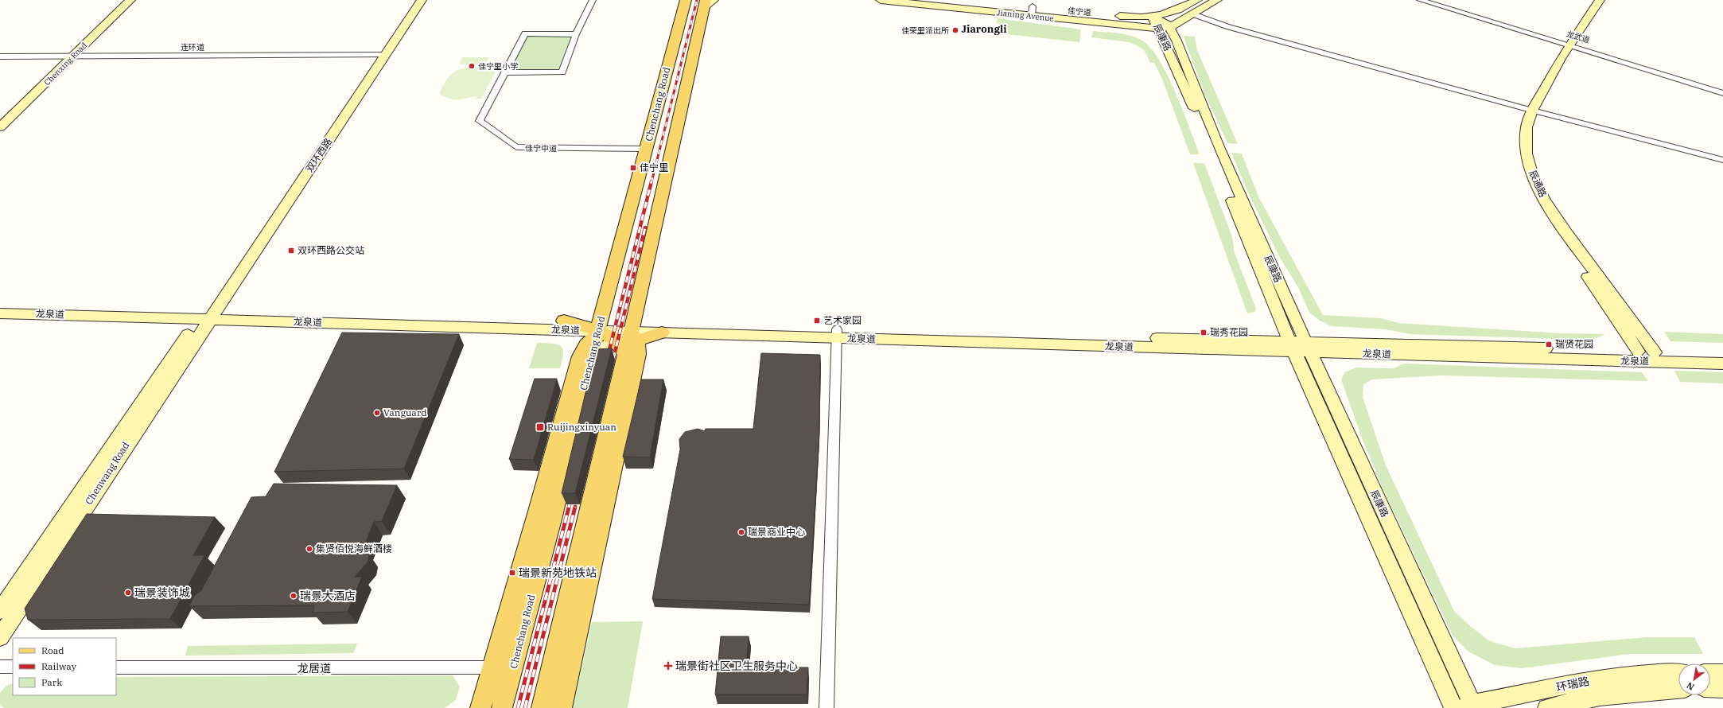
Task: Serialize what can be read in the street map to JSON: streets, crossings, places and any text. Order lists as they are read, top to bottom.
{
  "streets": {
    "main road": ["Chenchang Road"],
    "street": [
      "Jianing Avenue",
      "龙武道",
      "辰康路",
      "连环道",
      "Chenxing Road",
      "佳宁中道",
      "双环西路",
      "辰通路",
      "龙泉道",
      "Chenwang Road",
      "龙居道",
      "环瑞路"
    ]
  },
  "crossings": [
    ["Jianing Avenue", "辰康路"],
    ["龙武道", "辰通路"],
    ["辰康路", "龙泉道"],
    ["辰康路", "环瑞路"],
    ["连环道", "Chenxing Road"],
    ["连环道", "双环西路"],
    ["Chenchang Road", "佳宁中道"],
    ["Chenchang Road", "龙泉道"],
    ["Chenchang Road", "龙居道"],
    ["双环西路", "龙泉道"],
    ["双环西路", "Chenwang Road"],
    ["辰通路", "龙泉道"],
    ["龙泉道", "Chenwang Road"]
  ],
  "districts": ["Jiarongli"],
  "places": {
    "other": [
      "佳荣里派出所",
      "佳宁里小学",
      "Vanguard",
      "瑞景商业中心",
      "集贤佰悦海鲜酒楼",
      "瑞景装饰城",
      "瑞景大酒店"
    ],
    "transit": [
      "佳宁里",
      "双环西路公交站",
      "艺术家园",
      "瑞秀花园",
      "瑞贤花园",
      "Ruijingxinyuan",
      "瑞景新苑地铁站"
    ],
    "health": ["瑞景街社区卫生服务中心"]
  },
  "legend": ["Road", "Railway", "Park"],
  "north": "bottom left"
}
